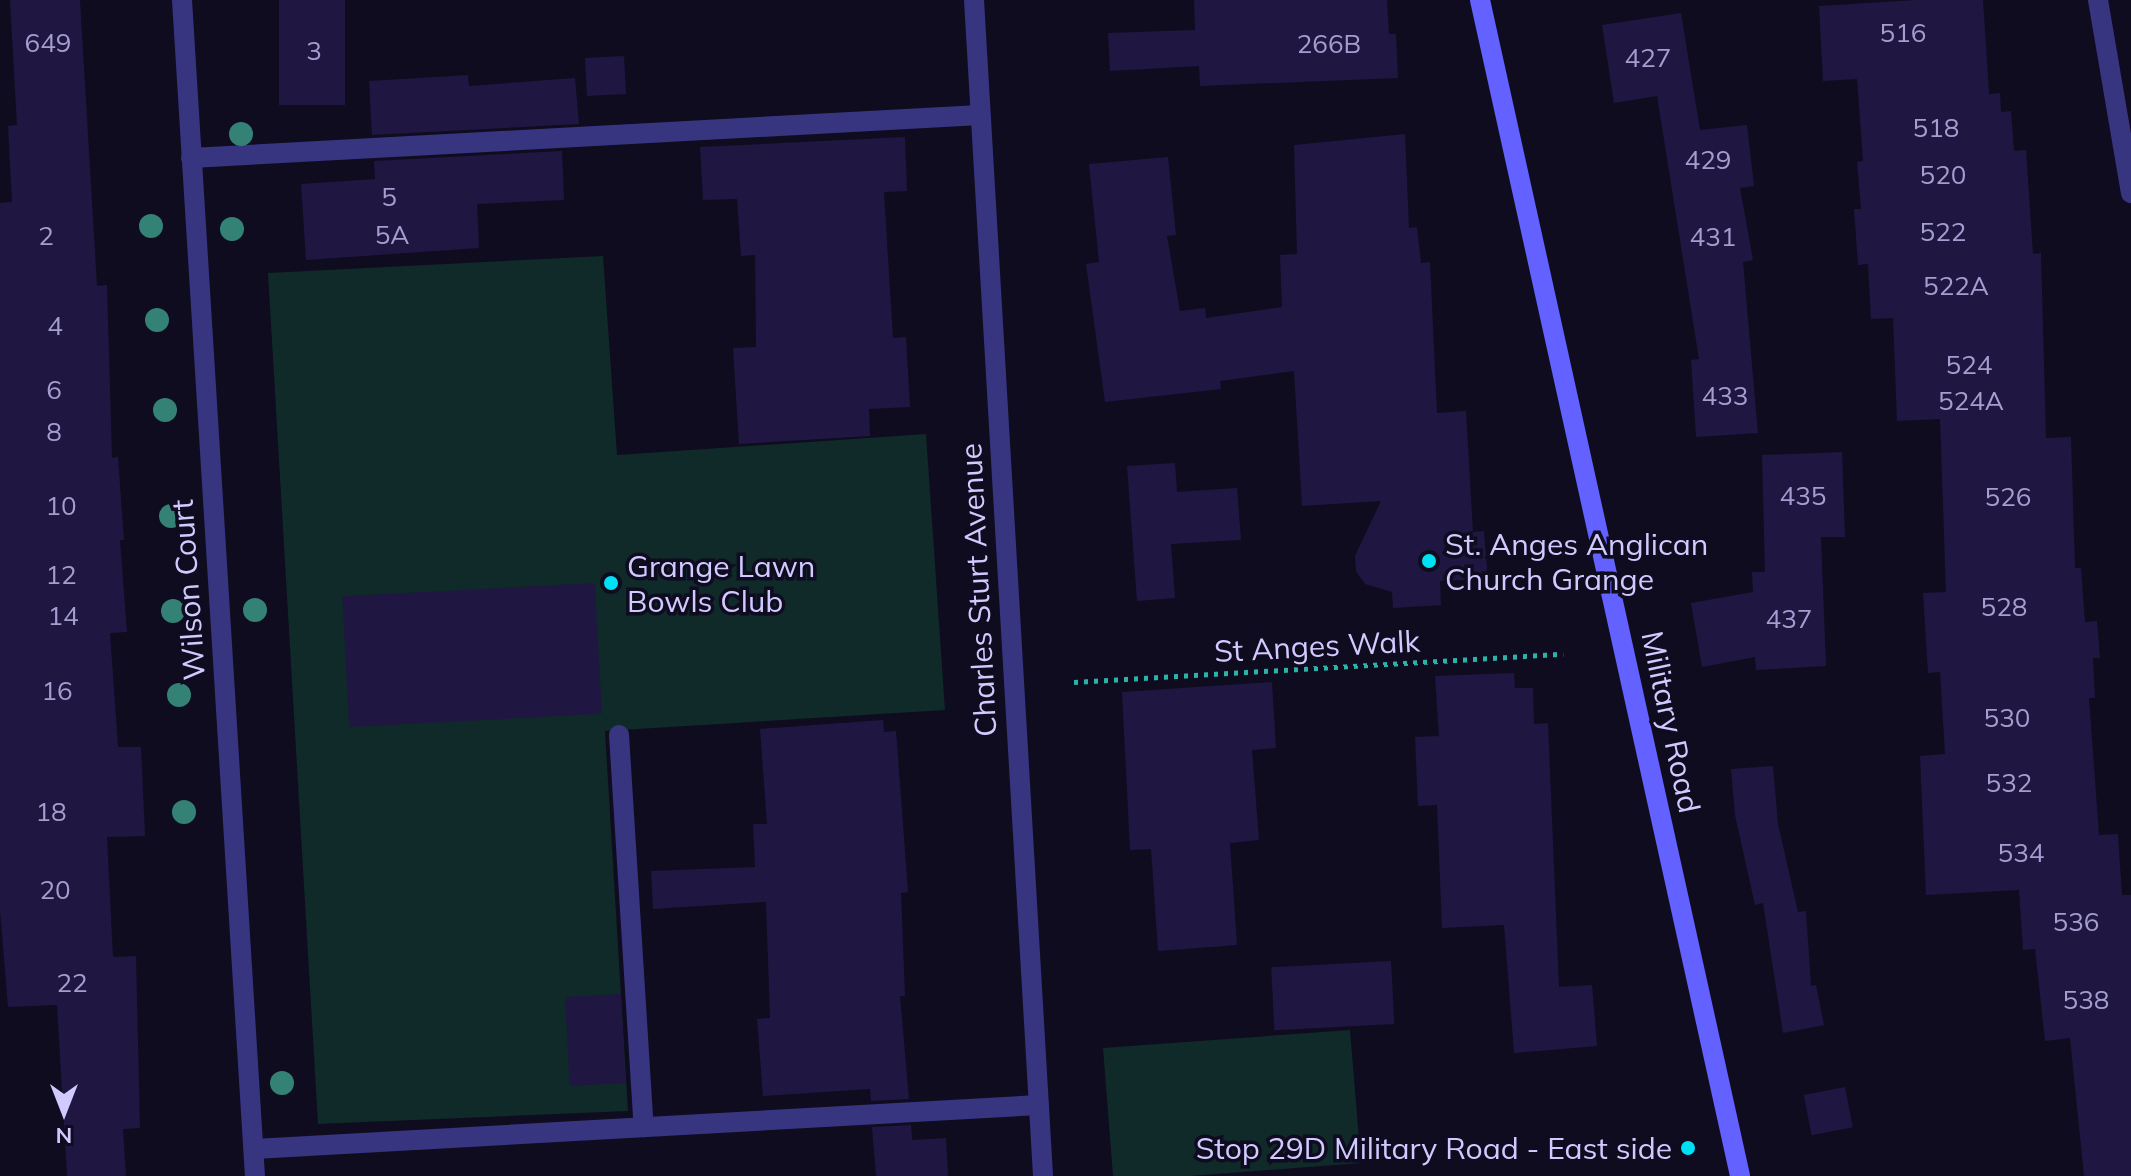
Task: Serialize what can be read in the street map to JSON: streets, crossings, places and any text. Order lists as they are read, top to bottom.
{
  "streets": {
    "main road": ["Military Road"],
    "street": ["Wilson Court", "Charles Sturt Avenue"],
    "path": ["St Anges Walk"]
  },
  "places": ["St. Anges Anglican Church Grange", "Grange Lawn Bowls Club", "Stop 29D Military Road - East side"],
  "house_numbers": [
    "516",
    "649",
    "266B",
    "3",
    "427",
    "518",
    "429",
    "520",
    "5",
    "522",
    "5A",
    "2",
    "431",
    "522A",
    "4",
    "524",
    "6",
    "433",
    "524A",
    "8",
    "435",
    "526",
    "10",
    "12",
    "528",
    "14",
    "437",
    "16",
    "530",
    "532",
    "18",
    "534",
    "20",
    "536",
    "22",
    "538"
  ],
  "north": "bottom"
}
